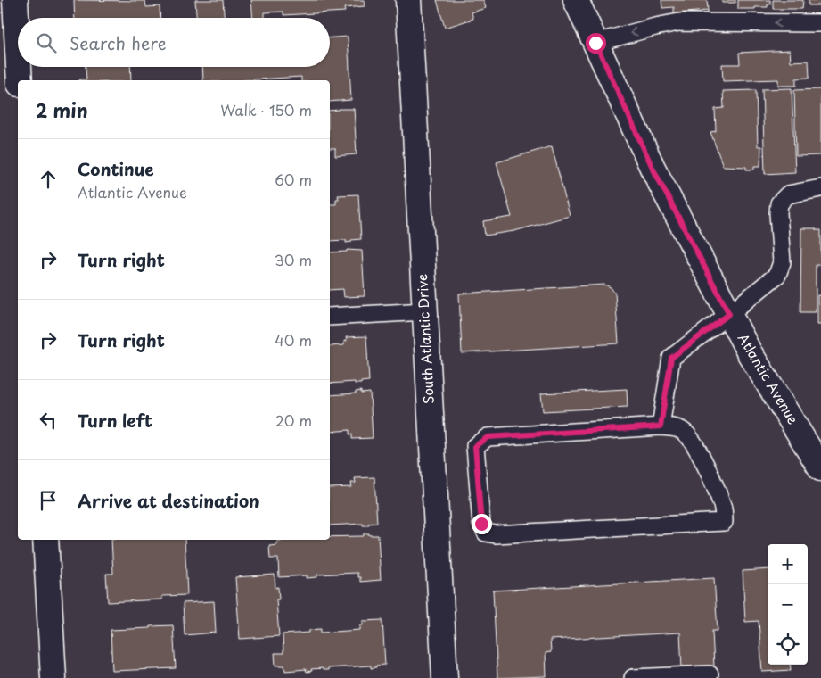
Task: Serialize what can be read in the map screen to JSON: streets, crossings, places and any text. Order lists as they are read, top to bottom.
{
  "streets": {
    "street": ["South Atlantic Drive", "Atlantic Avenue"]
  },
  "page": {
    "search": "Search here",
    "heading": ["2 min", "Walk · 150 m"],
    "list": [
      ["Continue", "Atlantic Avenue", "60 m"],
      ["Turn right", "30 m"],
      ["Turn right", "40 m"],
      ["Turn left", "20 m"],
      "Arrive at destination"
    ],
    "map_buttons": ["+", "−"]
  }
}
